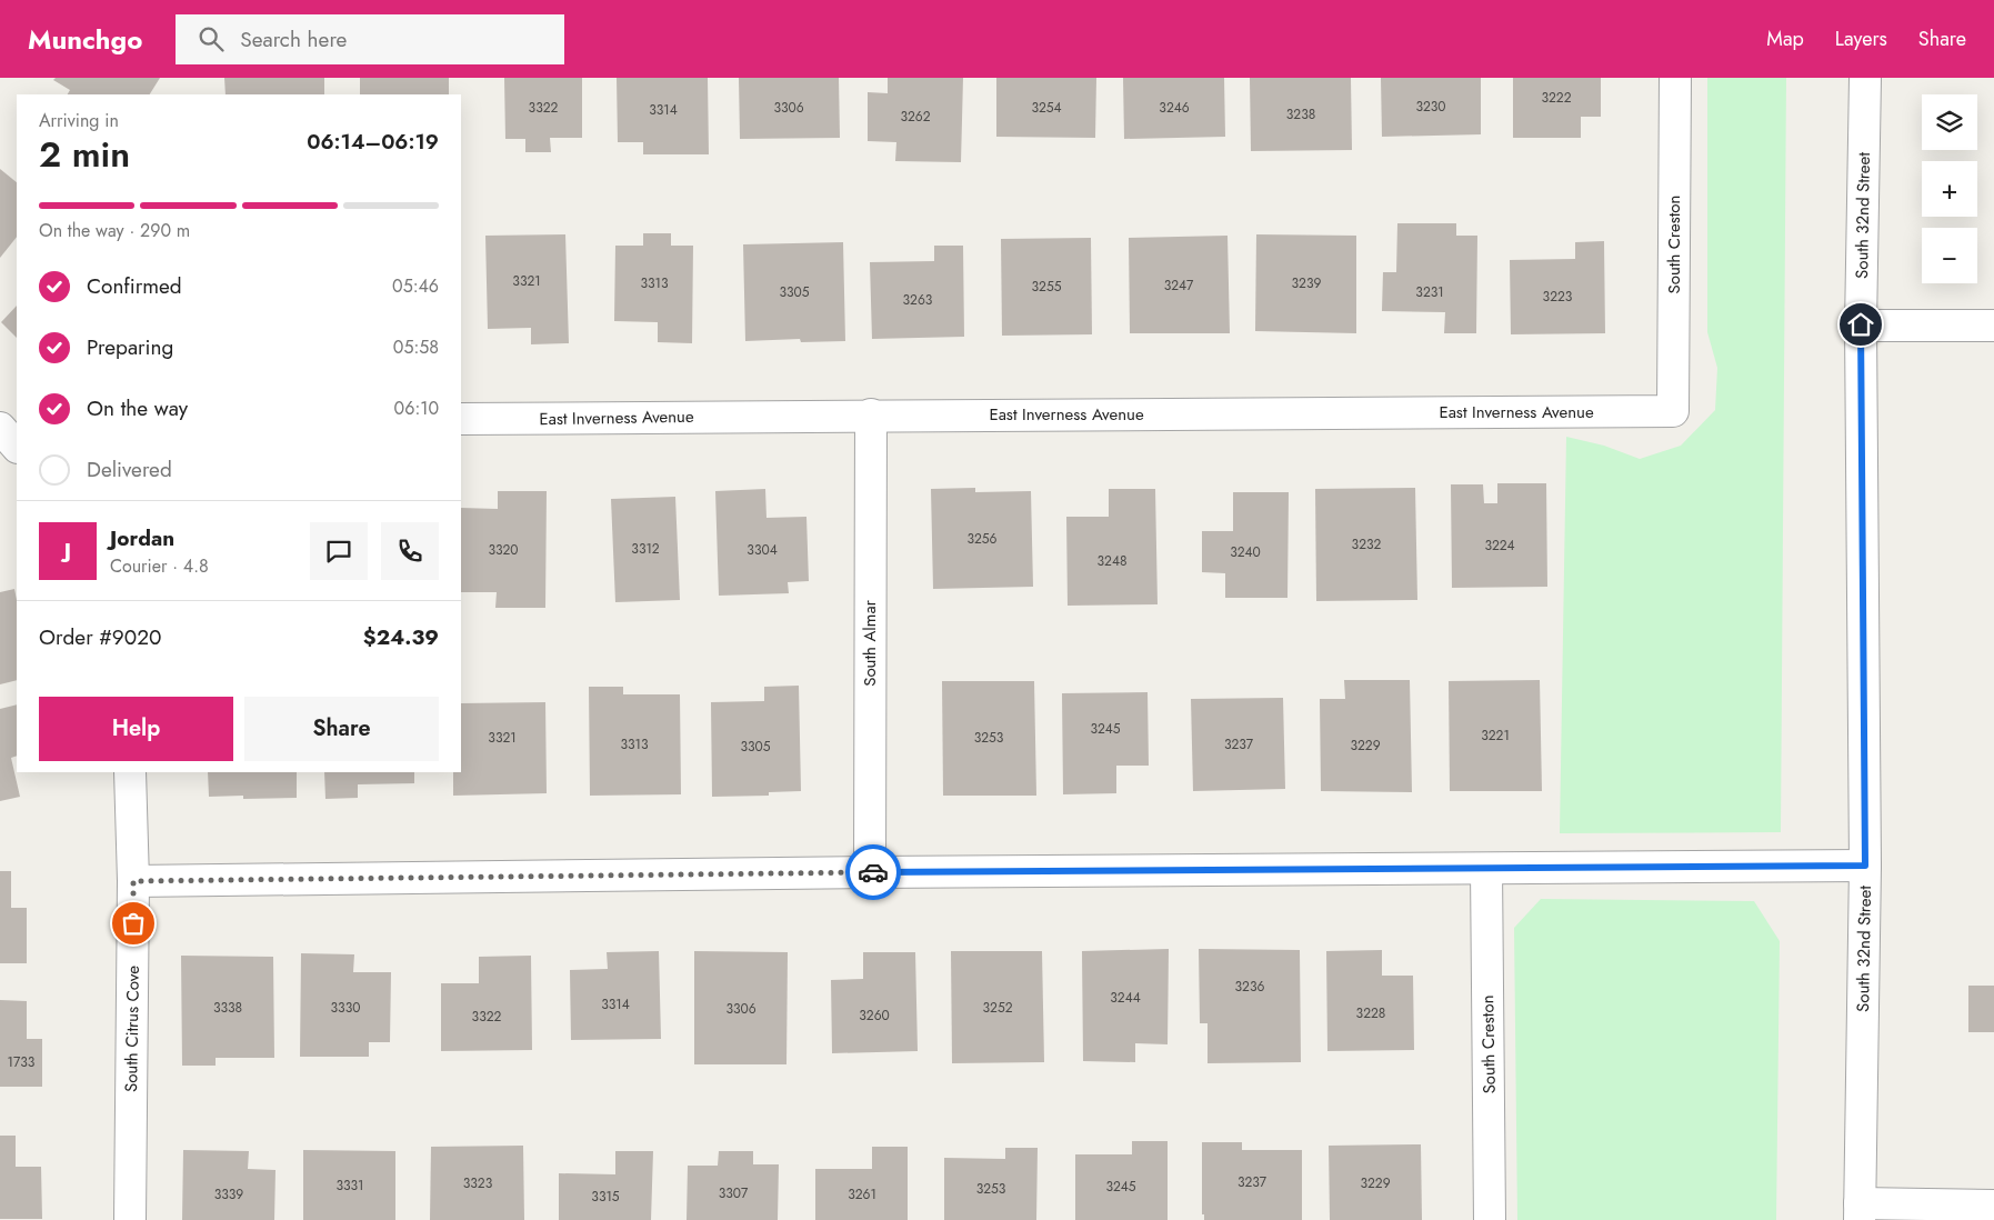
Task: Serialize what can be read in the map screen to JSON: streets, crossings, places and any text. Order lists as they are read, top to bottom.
{
  "streets": {
    "street": [
      "South 32nd Street",
      "South Creston",
      "East Inverness Avenue",
      "South Almar",
      "South Citrus Cove"
    ]
  },
  "crossings": [
    ["South Creston", "East Inverness Avenue"],
    ["East Inverness Avenue", "South Almar"]
  ],
  "house_numbers": [
    "3222",
    "3230",
    "3322",
    "3306",
    "3254",
    "3246",
    "3314",
    "3238",
    "3262",
    "3321",
    "3313",
    "3239",
    "3247",
    "3255",
    "3305",
    "3231",
    "3223",
    "3263",
    "3256",
    "3232",
    "3224",
    "3312",
    "3320",
    "3304",
    "3240",
    "3248",
    "3245",
    "3221",
    "3321",
    "3253",
    "3313",
    "3237",
    "3229",
    "3305",
    "3236",
    "3244",
    "3314",
    "3338",
    "3330",
    "3252",
    "3306",
    "3228",
    "3260",
    "3322",
    "1733",
    "3237",
    "3323",
    "3229",
    "3331",
    "3245",
    "3253",
    "3307",
    "3339",
    "3261",
    "3315"
  ],
  "page": {
    "header": "Munchgo",
    "search": "Search here",
    "nav": ["Map", "Layers", "Share"],
    "map_buttons": ["+", "−"],
    "heading": ["2 min", "Arriving in", "06:14–06:19"],
    "panel": [
      "Jordan",
      "Courier · 4.8",
      "Order #9020",
      "$24.39"
    ],
    "bar": "On the way · 290 m",
    "list": [
      ["Confirmed", "05:46"],
      ["Preparing", "05:58"],
      ["On the way", "06:10"],
      "Delivered"
    ],
    "round": "J",
    "buttons": ["Help", "Share"]
  }
}
